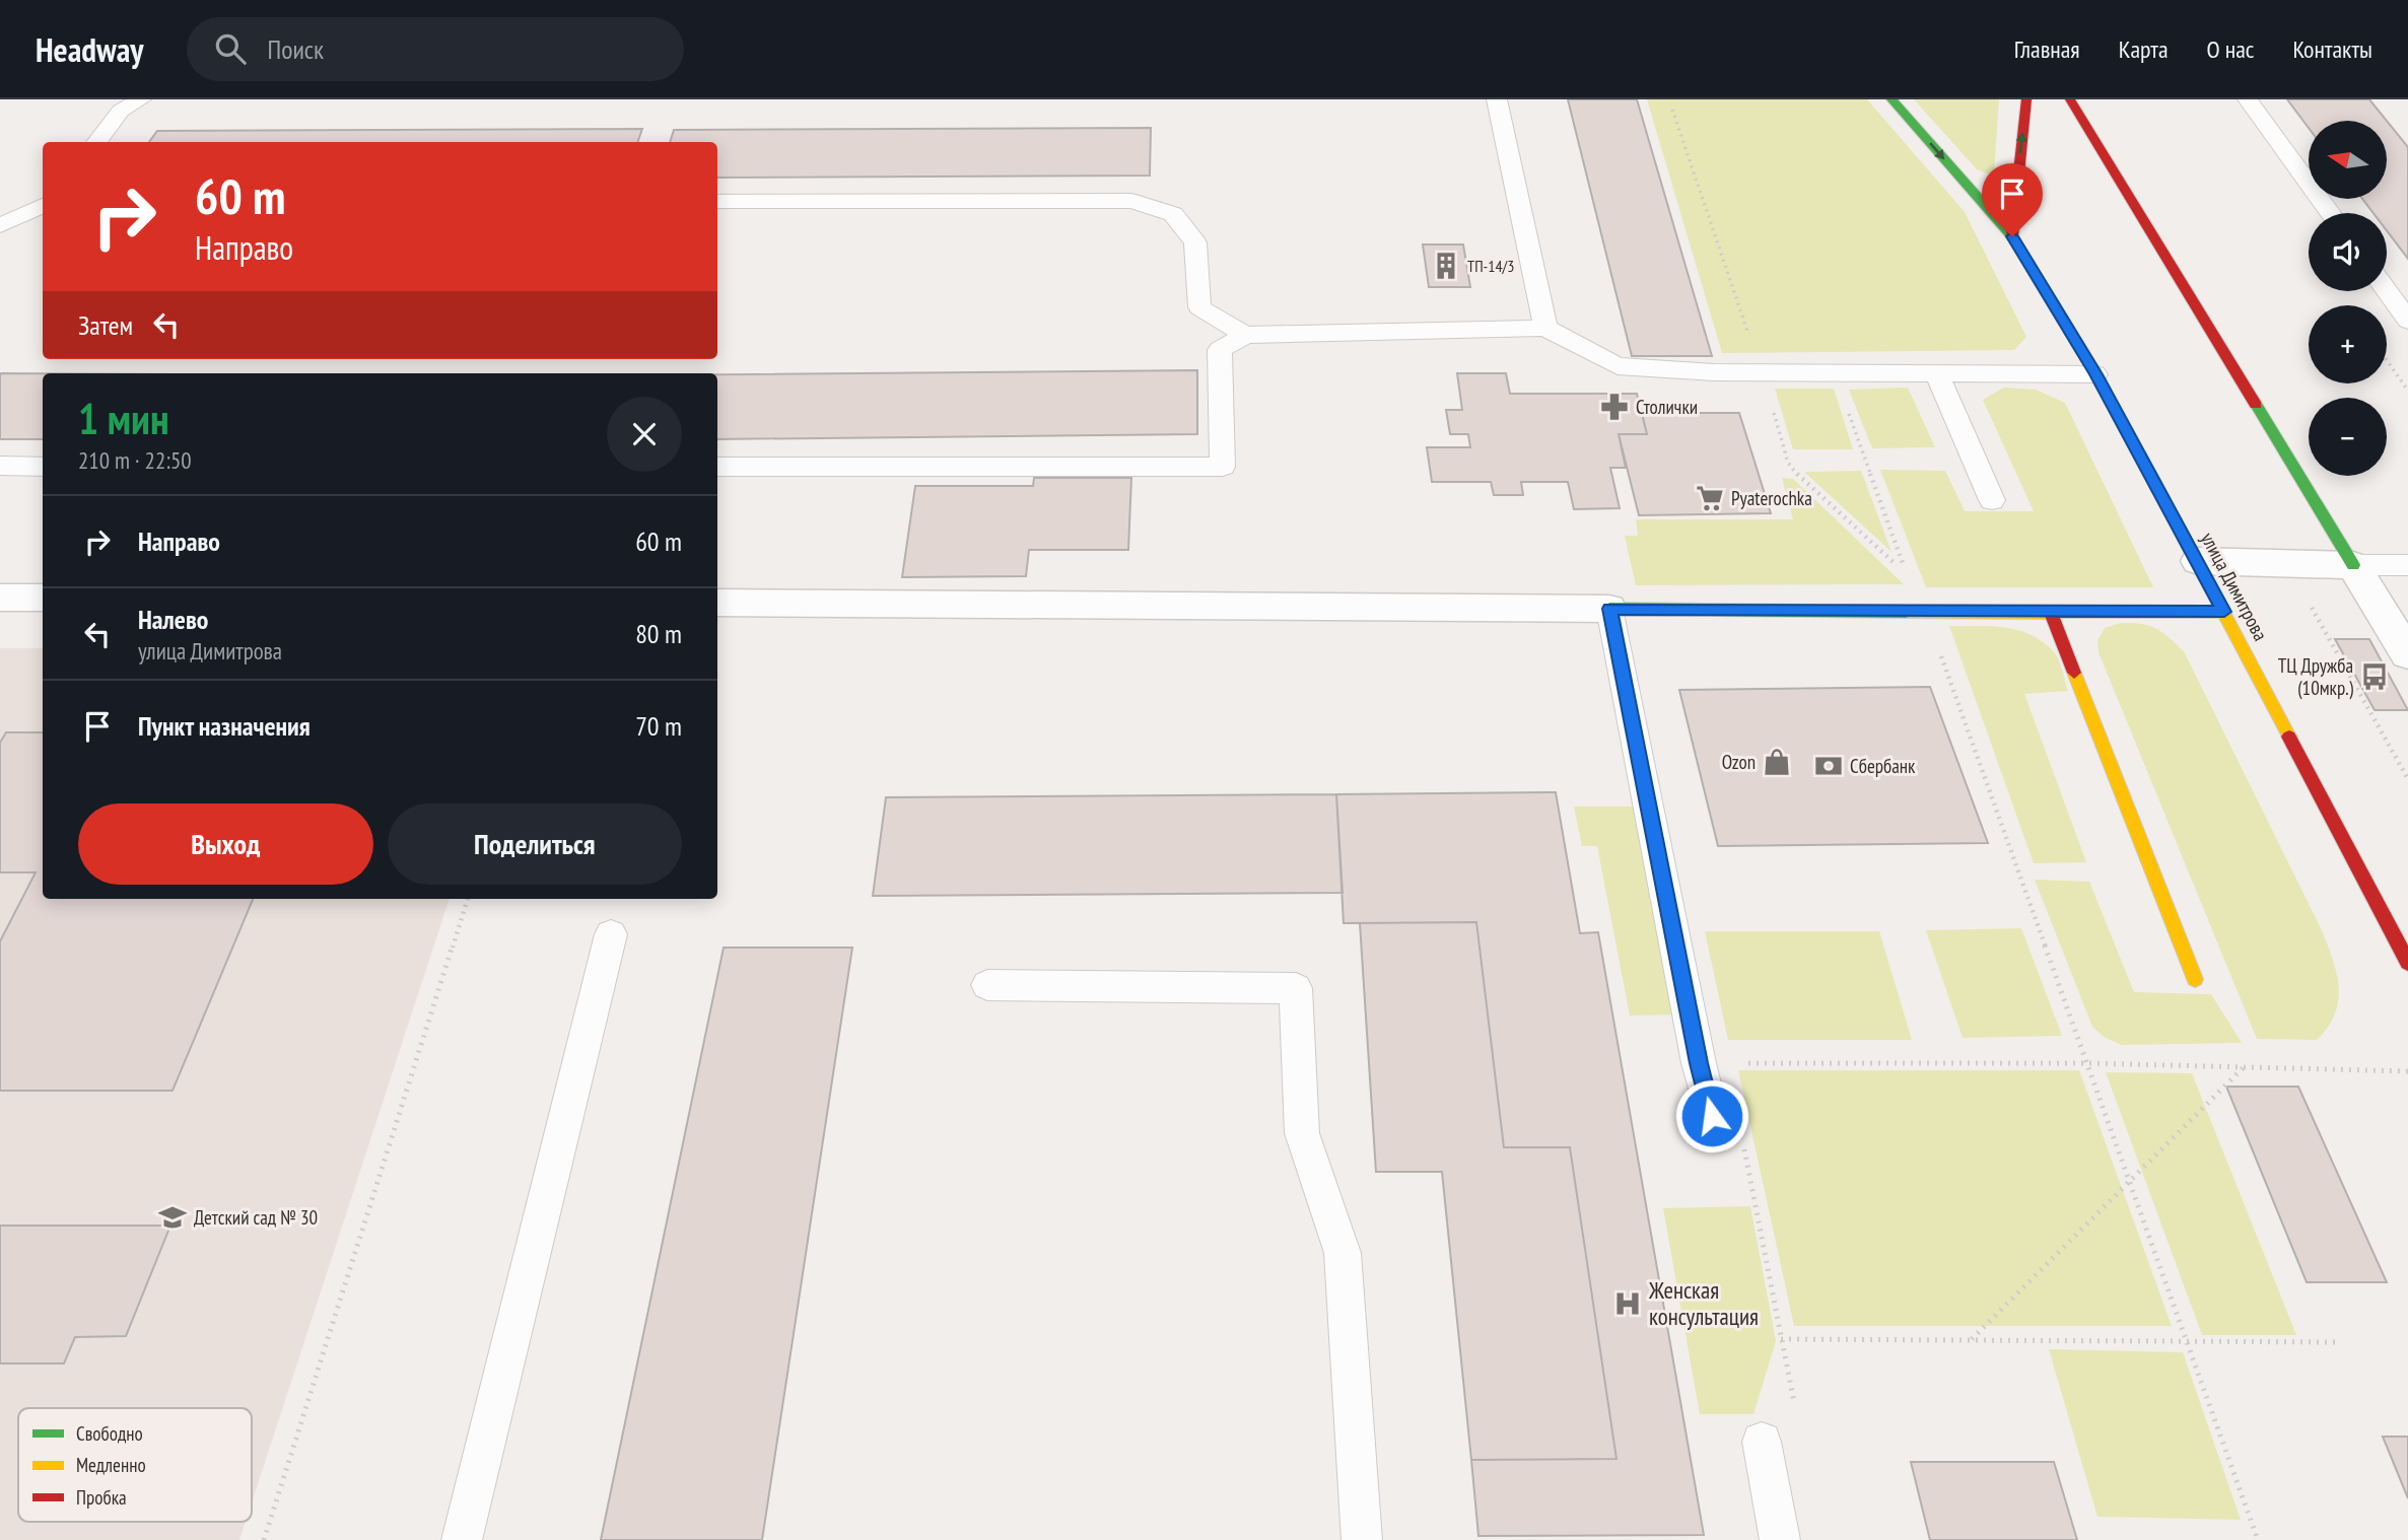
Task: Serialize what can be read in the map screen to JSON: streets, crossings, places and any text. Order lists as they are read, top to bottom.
{
  "streets": {
    "street": ["улица Димитрова"]
  },
  "places": {
    "building": ["ТП-14/3"],
    "pharmacy": ["Столички"],
    "supermarket": ["Pyaterochka"],
    "bus stop": ["ТЦ Дружба (10мкр.)"],
    "shop": ["Ozon"],
    "bank": ["Сбербанк"],
    "school or university": ["Детский сад № 30"],
    "hospital": ["Женская консультация"]
  },
  "legend": ["Свободно", "Медленно", "Пробка"],
  "north": "left",
  "page": {
    "header": "Headway",
    "search": "Поиск",
    "nav": [
      "Главная",
      "Карта",
      "О нас",
      "Контакты"
    ],
    "map_buttons": ["+", "−"],
    "turn": ["60 m", "Направо"],
    "then": "Затем",
    "heading": ["1 мин", "210 m · 22:50"],
    "list": [
      {
        "name": "Направо",
        "value": "60 m"
      },
      {
        "name": "Налево",
        "note": "улица Димитрова",
        "value": "80 m"
      },
      {
        "name": "Пункт назначения",
        "value": "70 m"
      }
    ],
    "buttons": ["Выход", "Поделиться"]
  }
}
